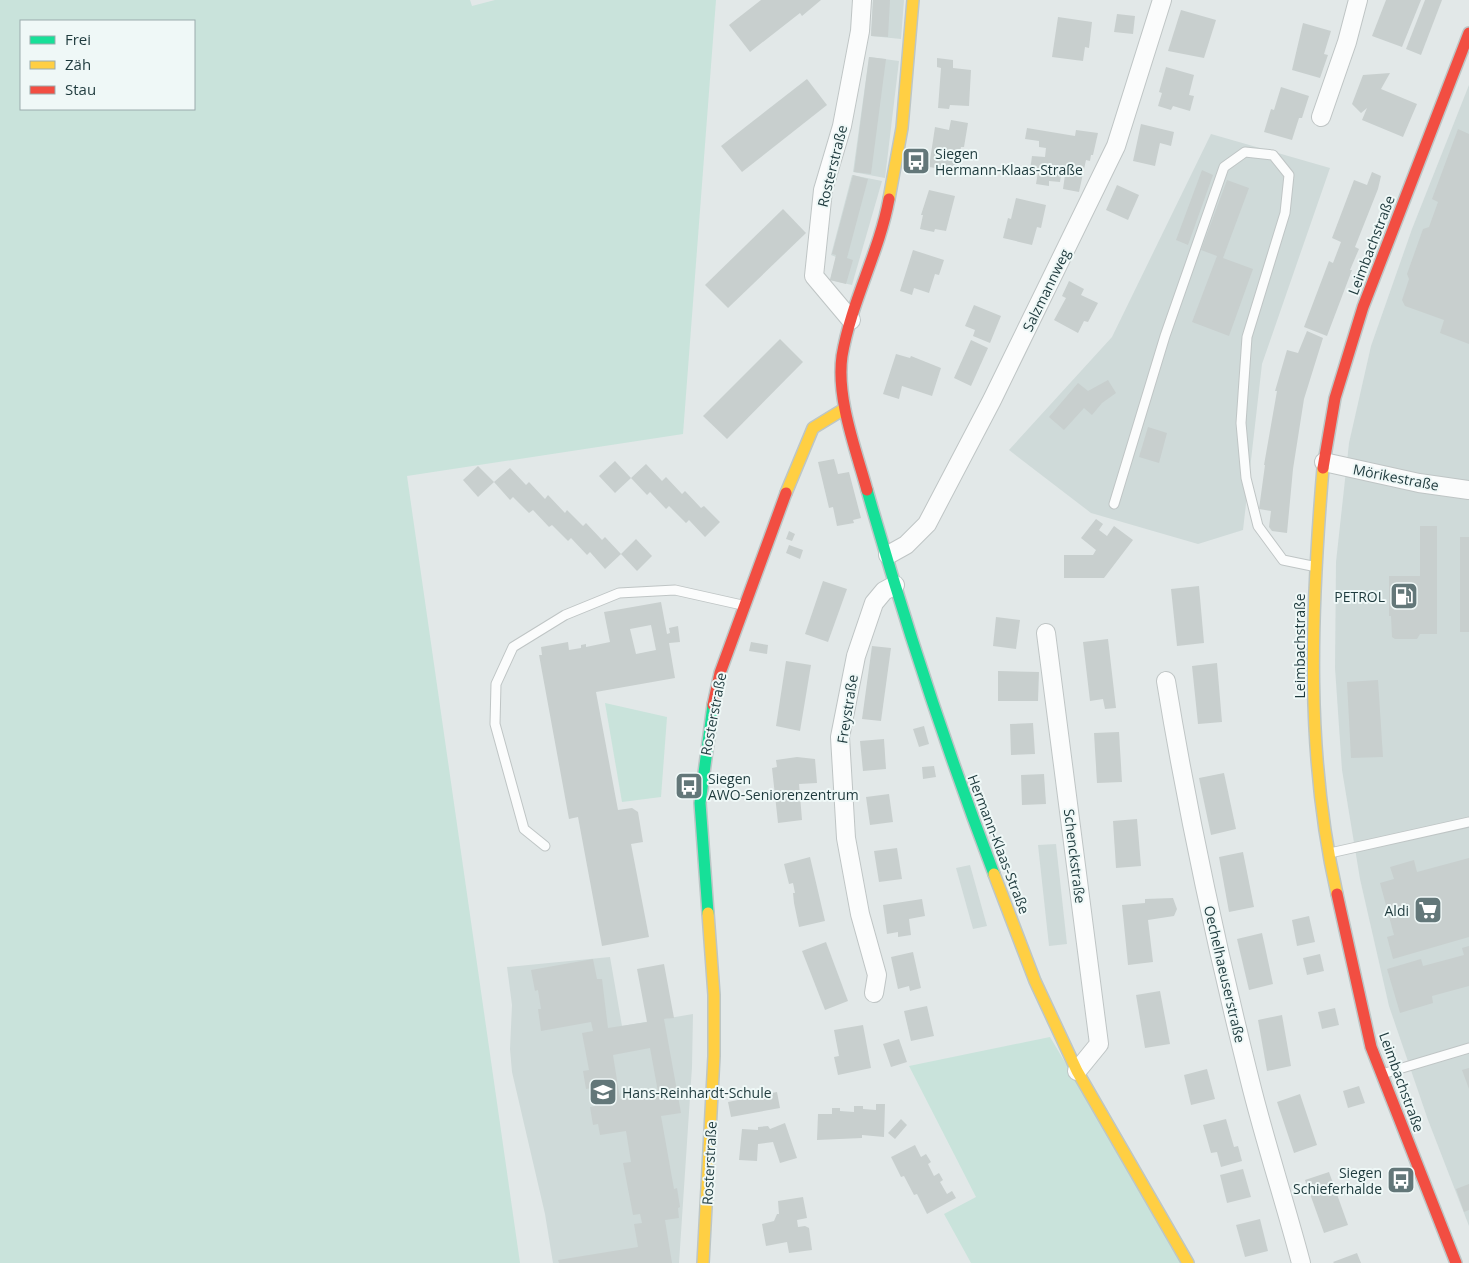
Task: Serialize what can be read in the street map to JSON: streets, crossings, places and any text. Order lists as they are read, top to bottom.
{
  "streets": {
    "street": [
      "Rosterstraße",
      "Leimbachstraße",
      "Salzmannweg",
      "Mörikestraße",
      "Freystraße",
      "Hermann-Klaas-Straße",
      "Schenckstraße",
      "Oechelhaeuserstraße"
    ]
  },
  "crossings": [
    ["Rosterstraße", "Hermann-Klaas-Straße"],
    ["Leimbachstraße", "Mörikestraße"],
    ["Salzmannweg", "Hermann-Klaas-Straße"],
    ["Freystraße", "Hermann-Klaas-Straße"],
    ["Hermann-Klaas-Straße", "Schenckstraße"]
  ],
  "places": {
    "bus stop": ["Siegen Hermann-Klaas-Straße", "Siegen AWO-Seniorenzentrum", "Siegen Schieferhalde"],
    "fuel station": ["PETROL"],
    "supermarket": ["Aldi"],
    "school or university": ["Hans-Reinhardt-Schule"]
  },
  "legend": ["Frei", "Zäh", "Stau"]
}
